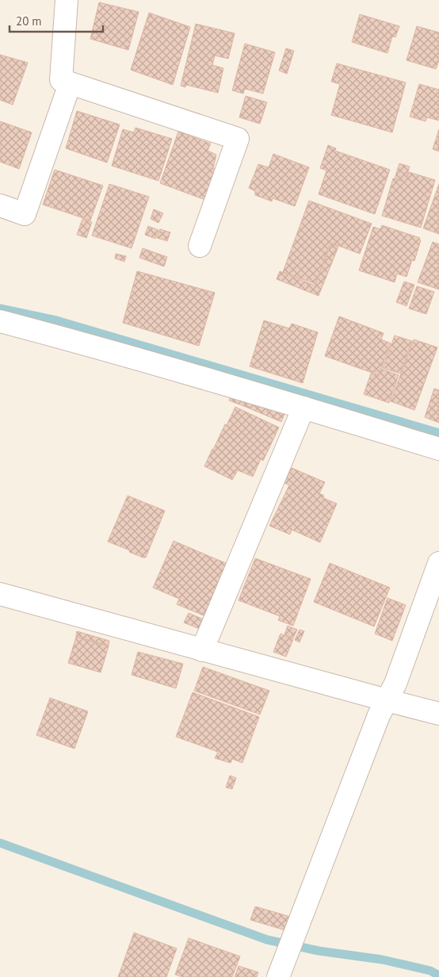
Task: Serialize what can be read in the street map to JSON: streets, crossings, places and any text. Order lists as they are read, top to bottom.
{
  "scale_bar": "20 m"
}
